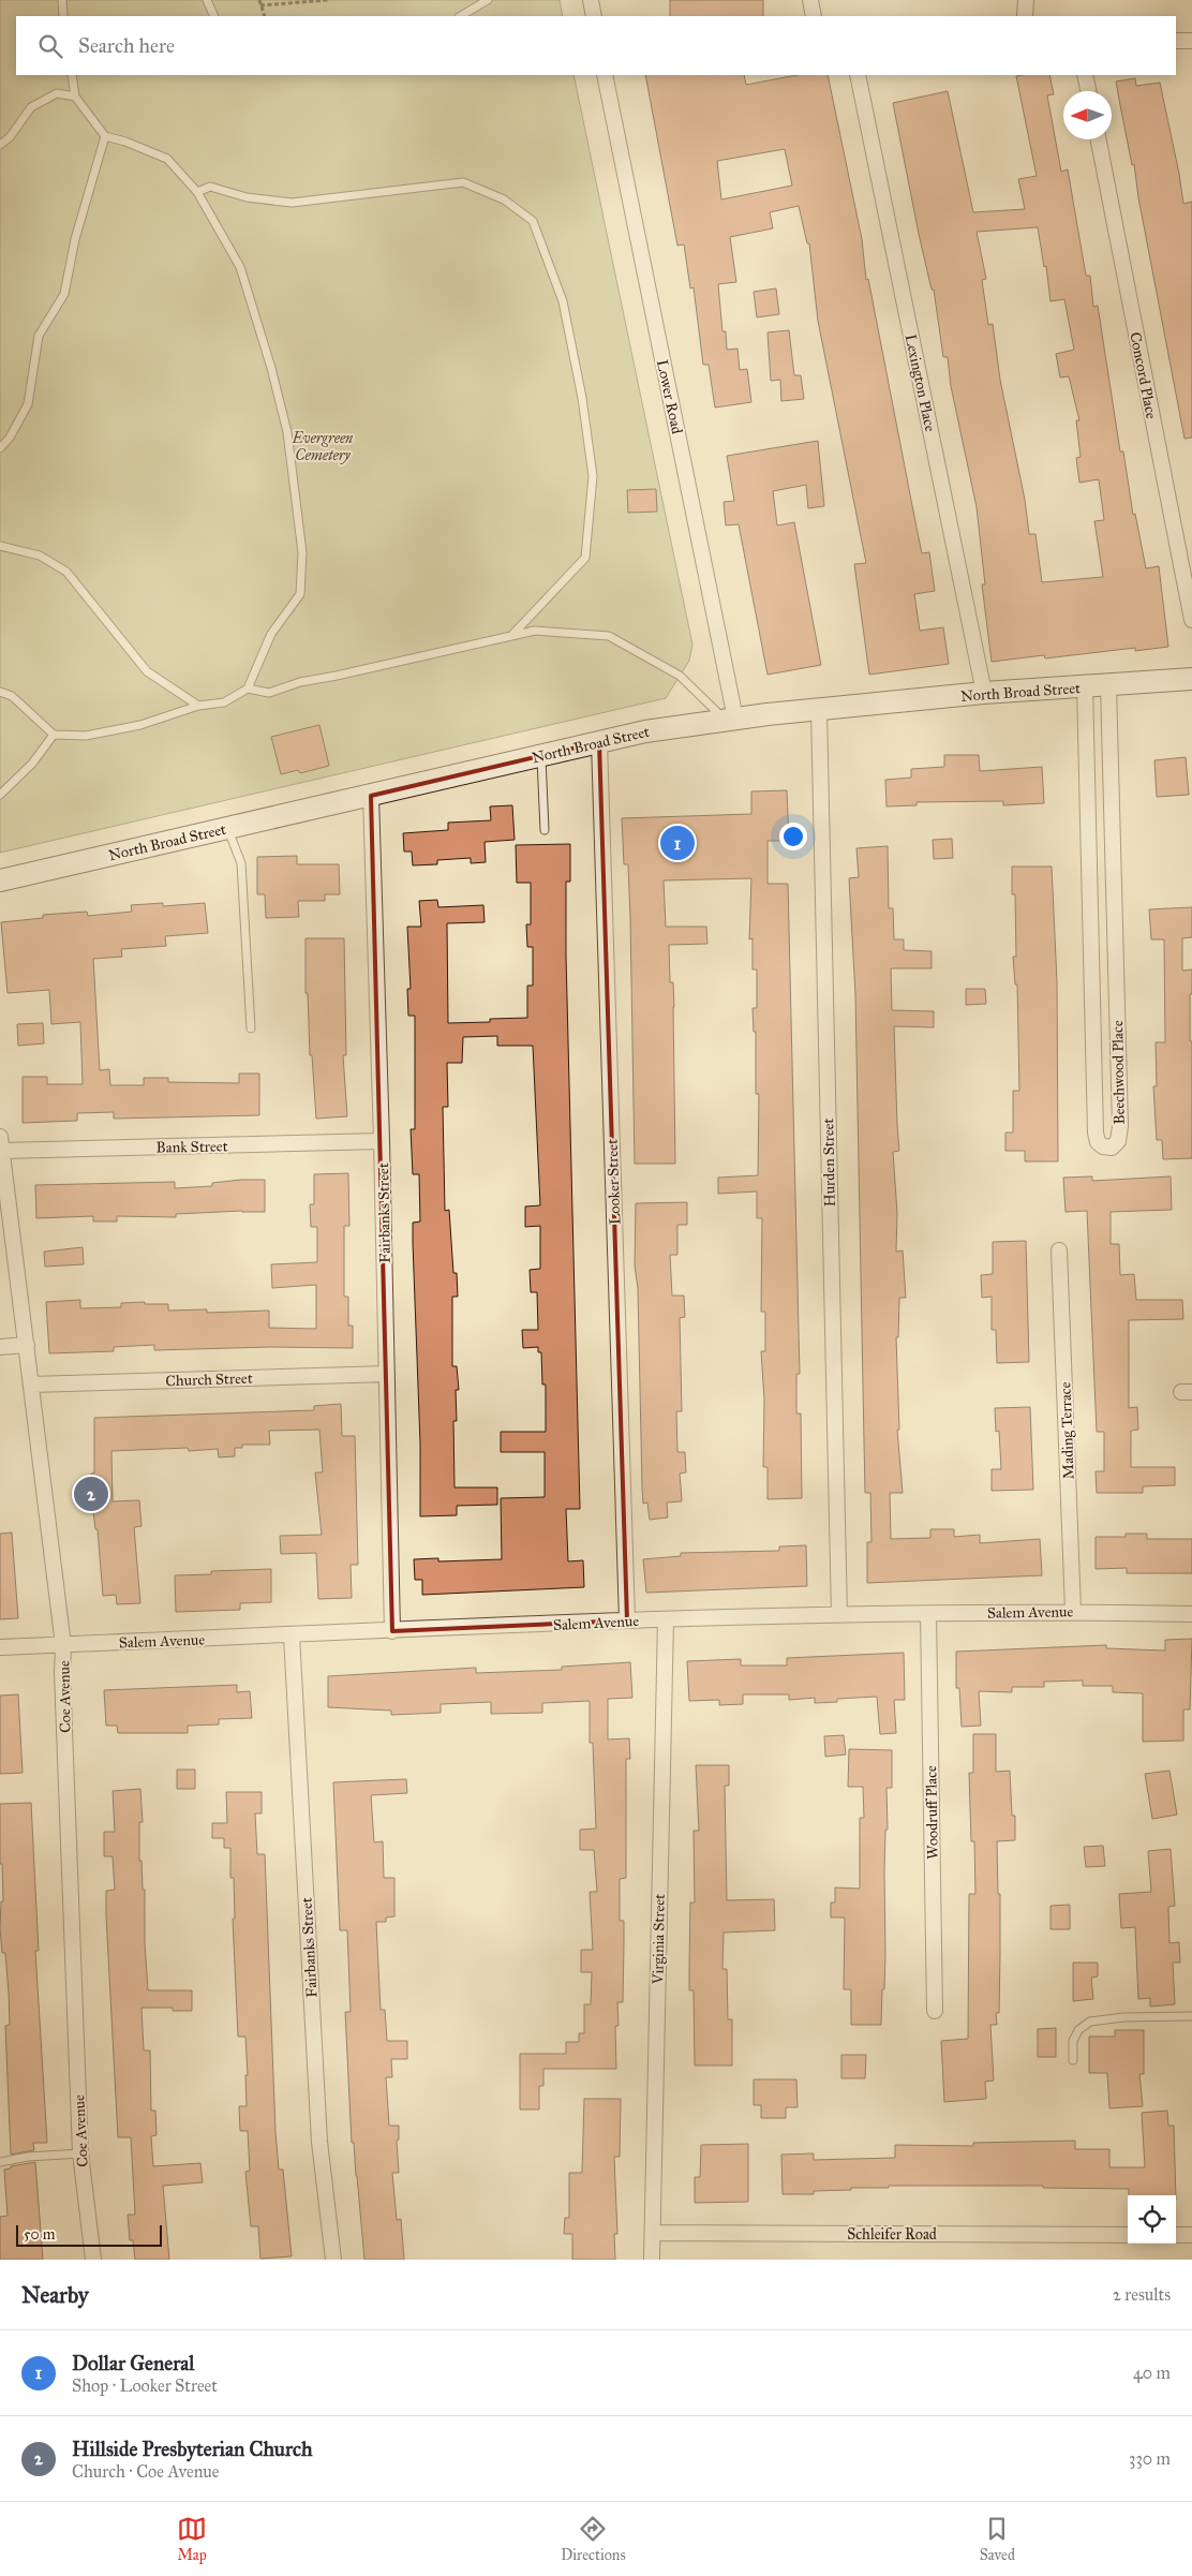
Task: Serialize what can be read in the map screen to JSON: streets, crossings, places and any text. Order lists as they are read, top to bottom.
{
  "streets": {
    "main road": ["North Broad Street"],
    "street": [
      "Concord Place",
      "Lexington Place",
      "Lower Road",
      "Beechwood Place",
      "Bank Street",
      "Hurden Street",
      "Looker Street",
      "Fairbanks Street",
      "Church Street",
      "Mading Terrace",
      "Salem Avenue",
      "Coe Avenue",
      "Woodruff Place",
      "Virginia Street",
      "Schleifer Road"
    ]
  },
  "crossings": [
    ["Lexington Place", "North Broad Street"],
    ["Lower Road", "North Broad Street"],
    ["North Broad Street", "Beechwood Place"],
    ["North Broad Street", "Hurden Street"],
    ["North Broad Street", "Looker Street"],
    ["North Broad Street", "Fairbanks Street"],
    ["Bank Street", "Fairbanks Street"],
    ["Bank Street", "Coe Avenue"],
    ["Hurden Street", "Salem Avenue"],
    ["Looker Street", "Salem Avenue"],
    ["Fairbanks Street", "Church Street"],
    ["Fairbanks Street", "Salem Avenue"],
    ["Church Street", "Coe Avenue"],
    ["Mading Terrace", "Salem Avenue"],
    ["Salem Avenue", "Coe Avenue"],
    ["Salem Avenue", "Woodruff Place"],
    ["Salem Avenue", "Virginia Street"],
    ["Virginia Street", "Schleifer Road"]
  ],
  "parks": ["Evergreen Cemetery"],
  "scale_bar": "50 m",
  "north": "left",
  "page": {
    "search": "Search here",
    "pins": ["1", "2"],
    "scale": "50 m",
    "heading": ["Nearby", "2 results"],
    "list": [
      {
        "mark": "1",
        "name": "Dollar General",
        "note": "Shop · Looker Street",
        "value": "40 m"
      },
      {
        "mark": "2",
        "name": "Hillside Presbyterian Church",
        "note": "Church · Coe Avenue",
        "value": "330 m"
      }
    ],
    "nav": ["Map", "Directions", "Saved"]
  }
}
